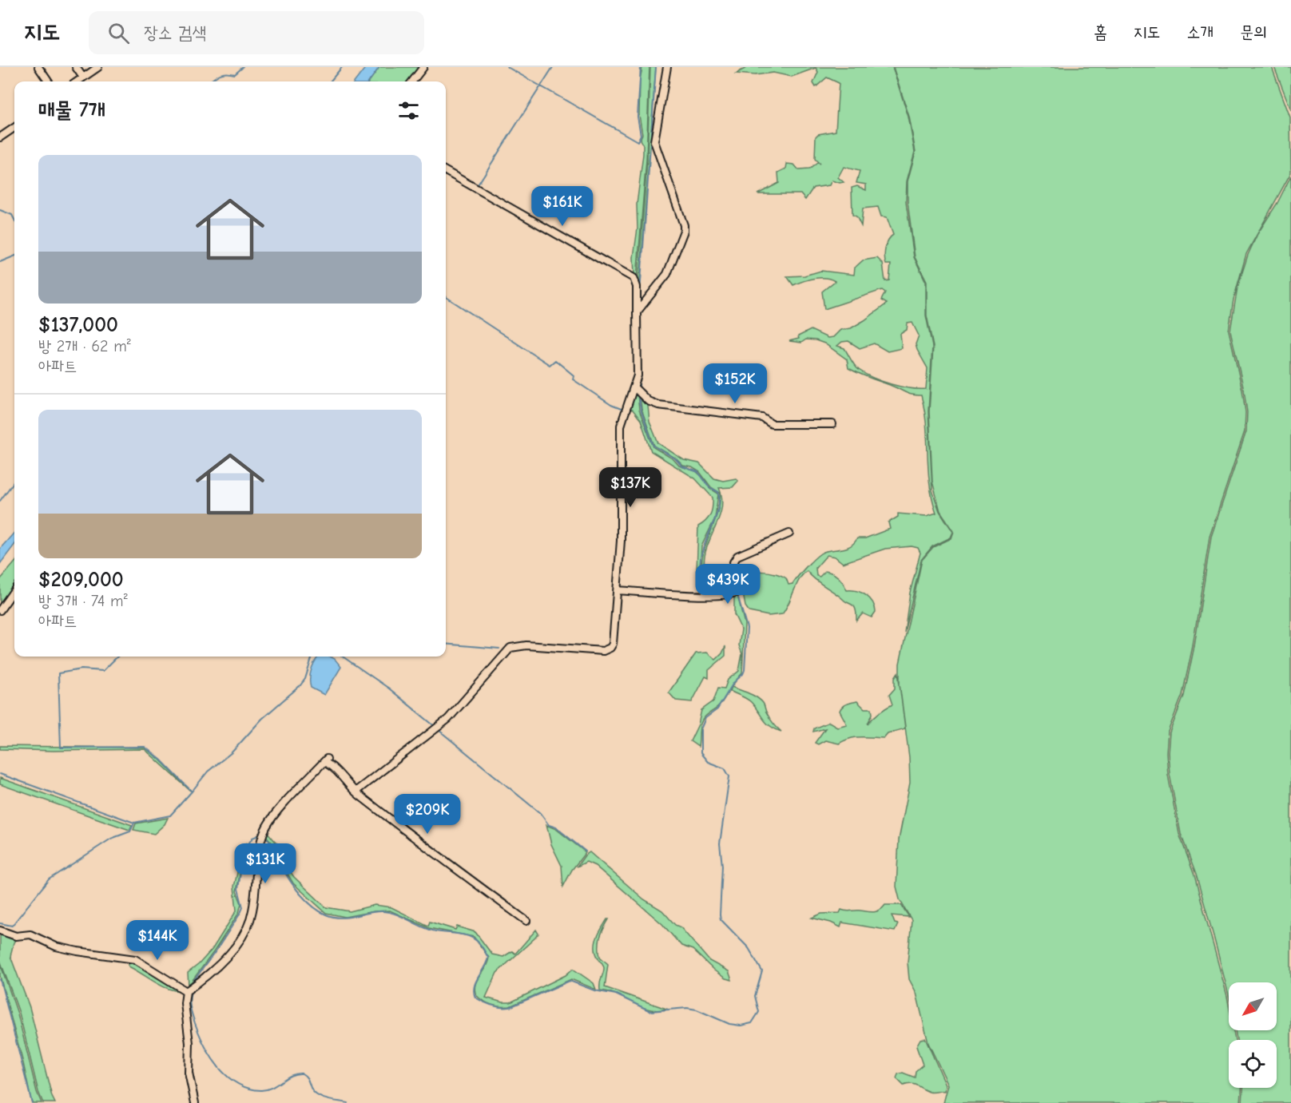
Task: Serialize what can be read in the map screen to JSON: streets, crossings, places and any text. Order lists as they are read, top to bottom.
{
  "north": "bottom left",
  "page": {
    "header": "지도",
    "search": "장소 검색",
    "nav": [
      "홈",
      "지도",
      "소개",
      "문의"
    ],
    "heading": "매물 7개",
    "list": [
      {
        "name": "$137,000",
        "note": "방 2개 · 62 m² · 아파트"
      },
      {
        "name": "$209,000",
        "note": "방 3개 · 74 m² · 아파트"
      }
    ],
    "price": [
      "$161K",
      "$152K",
      "$137K",
      "$439K",
      "$209K",
      "$131K",
      "$144K"
    ]
  }
}
